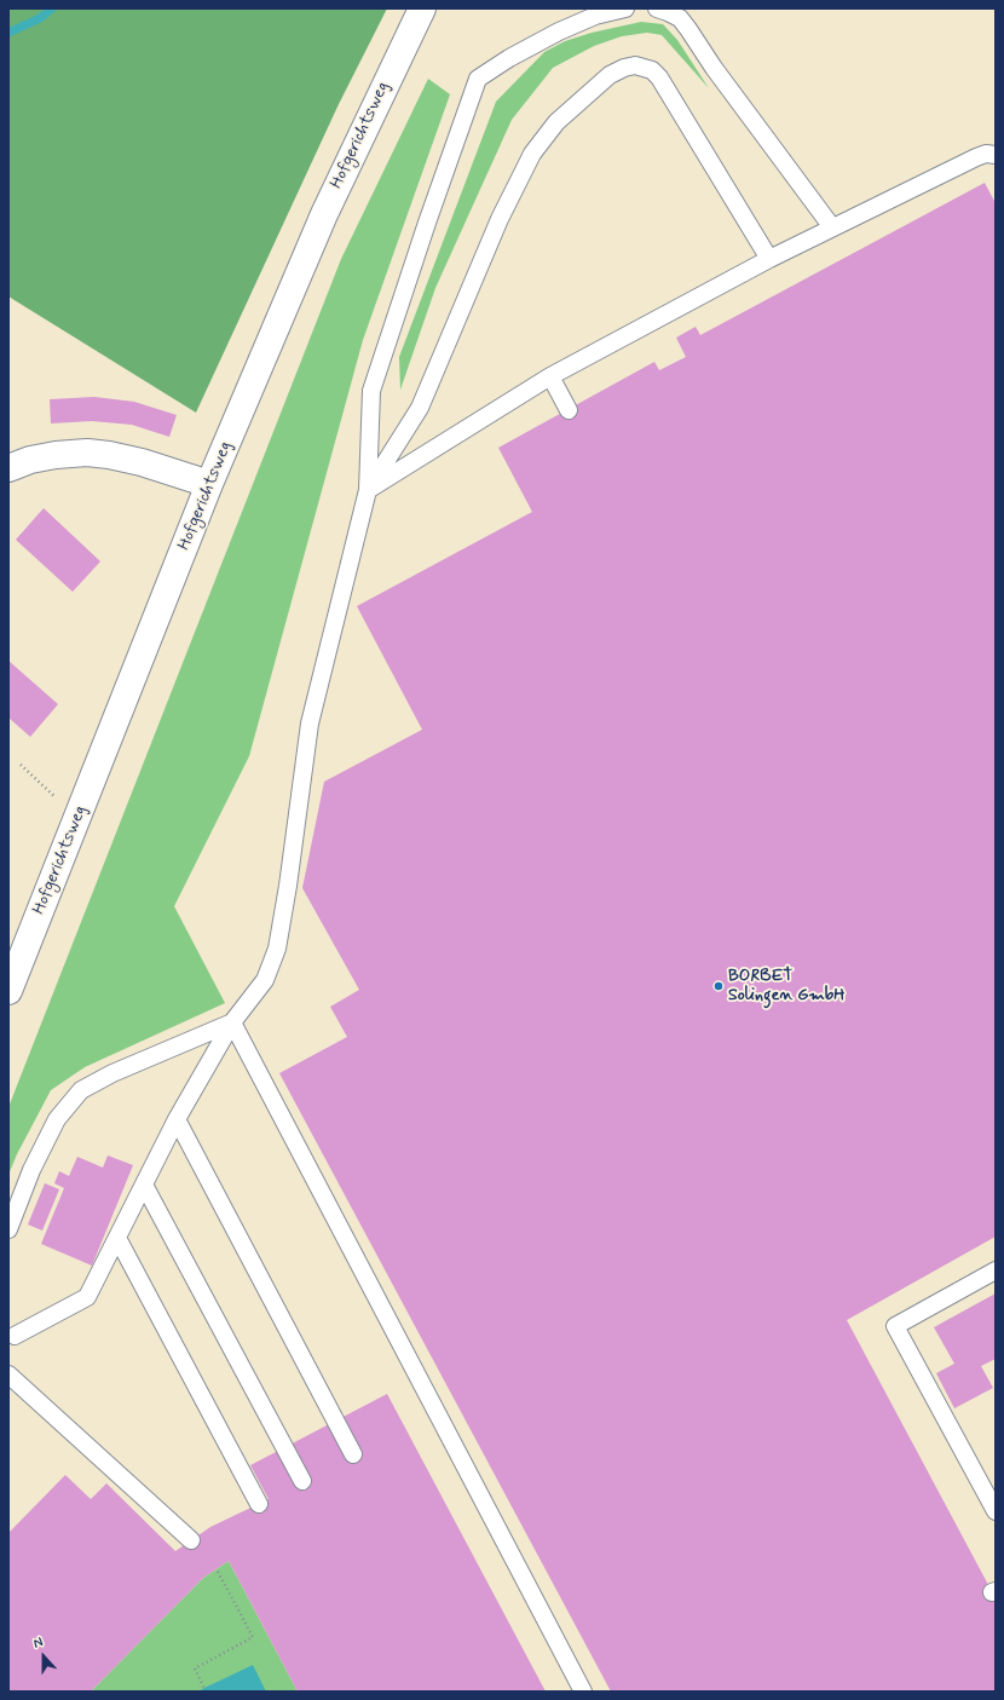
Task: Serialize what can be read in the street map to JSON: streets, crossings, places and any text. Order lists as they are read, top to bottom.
{
  "streets": {
    "street": ["Hofgerichtsweg"]
  },
  "places": ["BORBET Solingen GmbH"],
  "north": "top"
}
